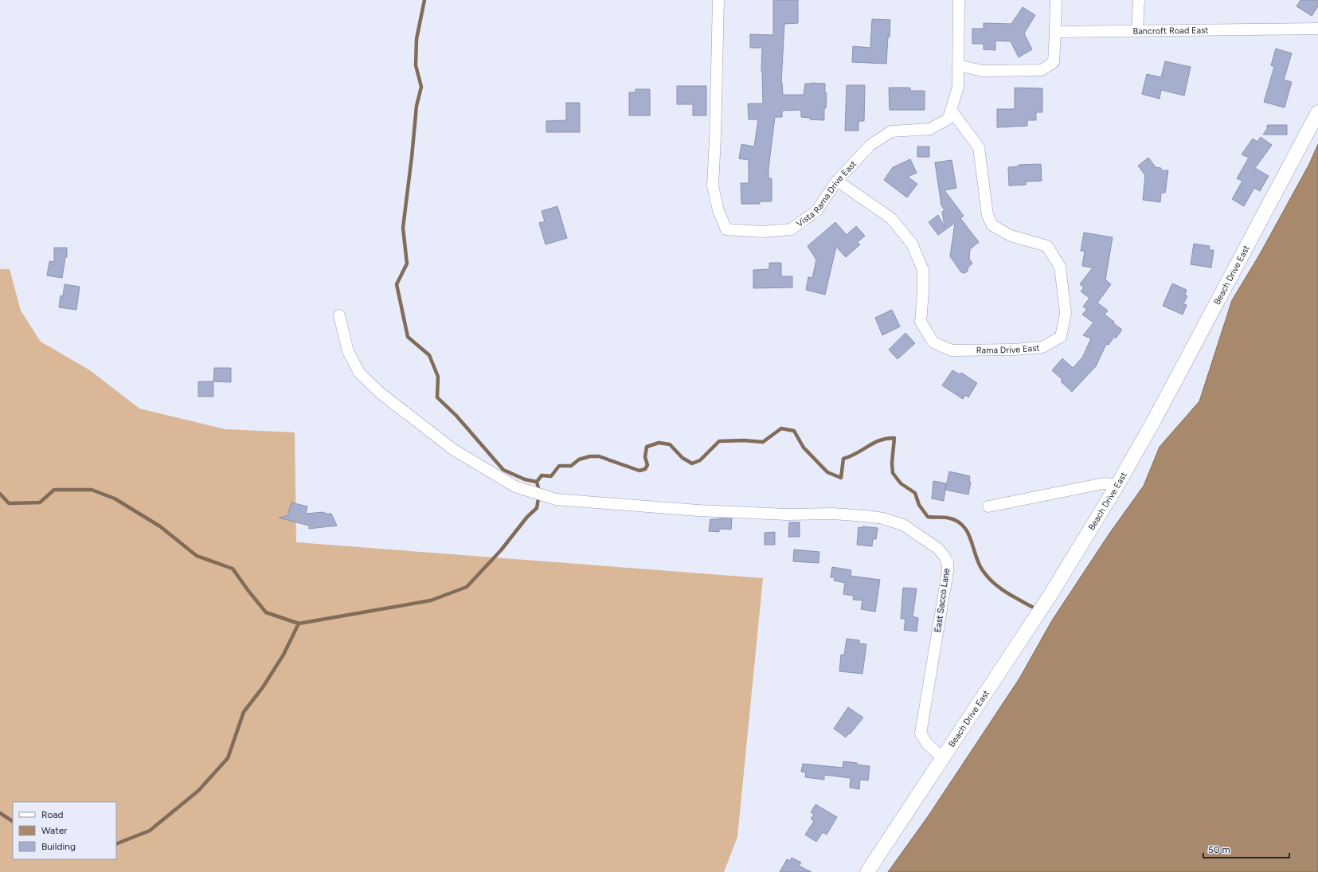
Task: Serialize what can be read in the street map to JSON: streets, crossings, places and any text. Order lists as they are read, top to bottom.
{
  "streets": {
    "main road": ["Beach Drive East"],
    "street": [
      "Bancroft Road East",
      "Vista Rama Drive East",
      "Rama Drive East",
      "East Sacco Lane"
    ]
  },
  "crossings": [
    ["Vista Rama Drive East", "Rama Drive East"],
    ["Beach Drive East", "East Sacco Lane"]
  ],
  "legend": ["Road", "Water", "Building"],
  "scale_bar": "50 m"
}
